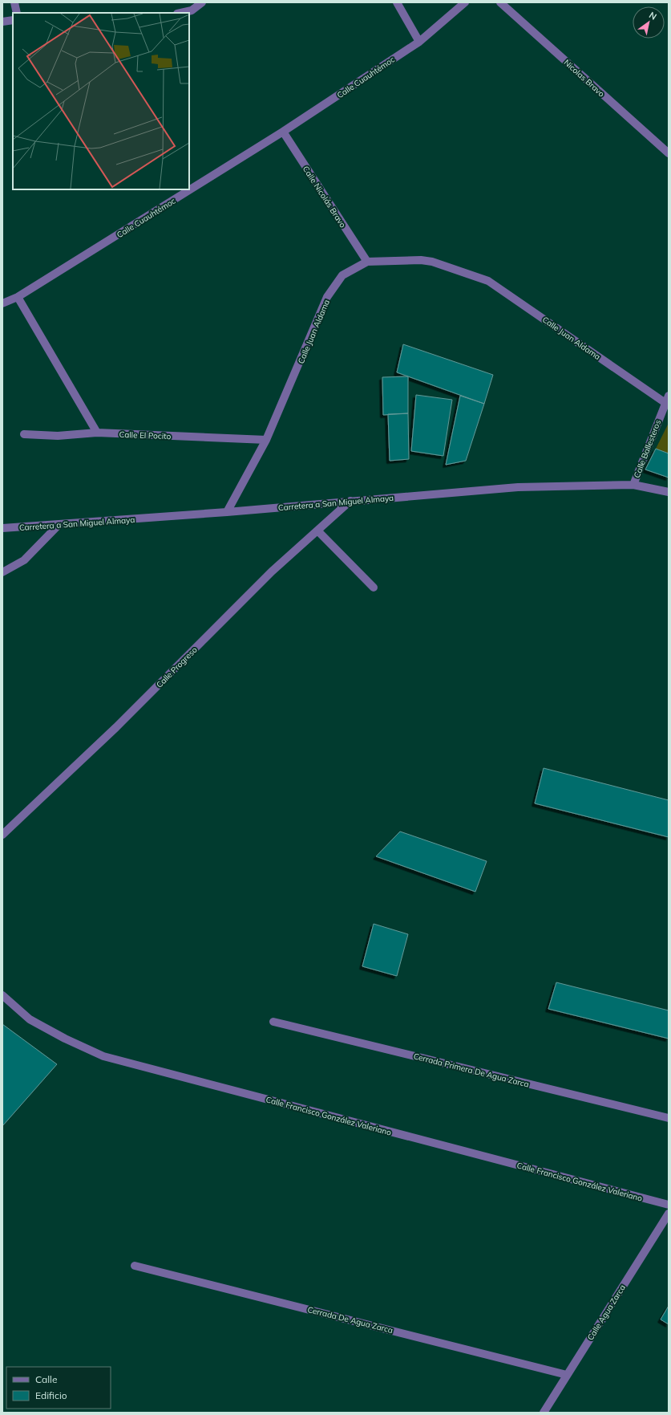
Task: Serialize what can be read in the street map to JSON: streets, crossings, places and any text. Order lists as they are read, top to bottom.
{
  "streets": {
    "street": [
      "Calle Cuauhtémoc",
      "Nicolas Bravo",
      "Calle Nicolás Bravo",
      "Calle Juan Aldama",
      "Calle El Pocito",
      "Calle Ballesteros",
      "Carretera a San Miguel Almaya",
      "Calle Progreso",
      "Cerrada Primera De Agua Zarca",
      "Calle Francisco González Valeriano",
      "Calle Agua Zarca",
      "Cerrada De Agua Zarca"
    ]
  },
  "crossings": [
    ["Calle Cuauhtémoc", "Calle Nicolás Bravo"],
    ["Calle Nicolás Bravo", "Calle Juan Aldama"],
    ["Calle Juan Aldama", "Calle El Pocito"],
    ["Calle Juan Aldama", "Calle Ballesteros"],
    ["Calle Juan Aldama", "Carretera a San Miguel Almaya"],
    ["Calle Ballesteros", "Carretera a San Miguel Almaya"],
    ["Carretera a San Miguel Almaya", "Calle Progreso"],
    ["Calle Agua Zarca", "Cerrada De Agua Zarca"]
  ],
  "legend": ["Calle", "Edificio"],
  "north": "top right"
}
